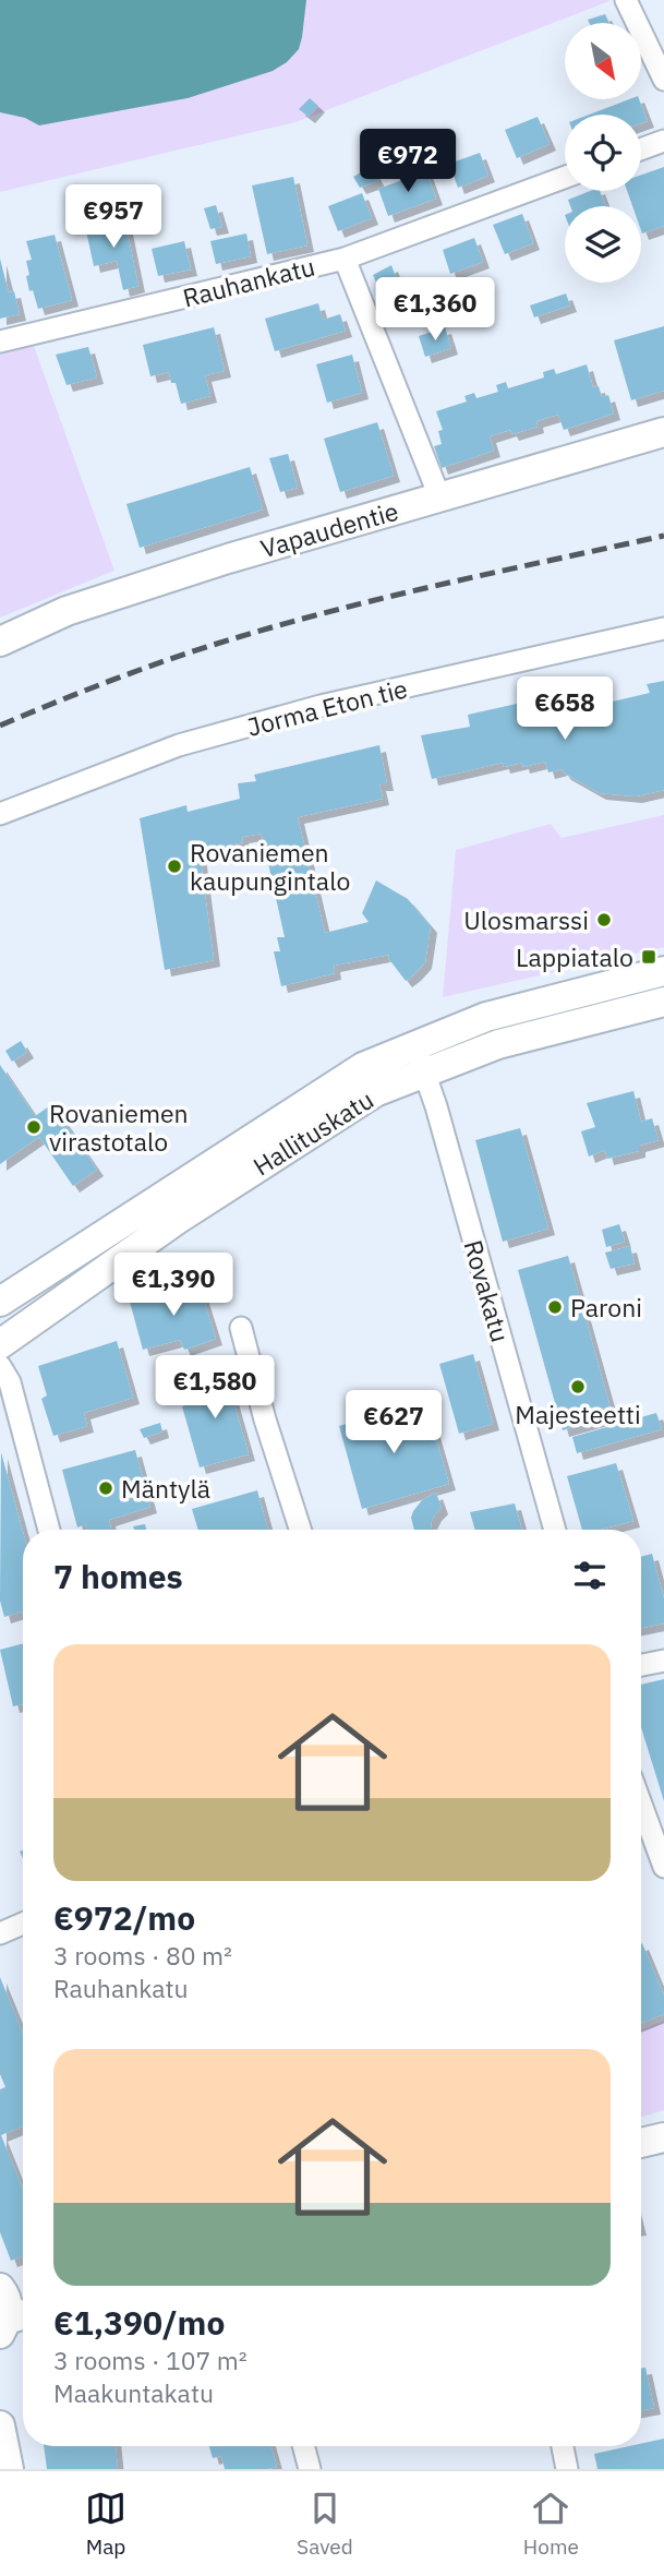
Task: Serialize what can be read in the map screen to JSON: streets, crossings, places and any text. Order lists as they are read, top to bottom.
{
  "streets": {
    "street": [
      "Rauhankatu",
      "Vapaudentie",
      "Jorma Eton tie",
      "Hallituskatu",
      "Rovakatu"
    ]
  },
  "crossings": [
    ["Hallituskatu", "Rovakatu"]
  ],
  "places": {
    "other": [
      "Rovaniemen kaupungintalo",
      "Ulosmarssi",
      "Rovaniemen virastotalo",
      "Paroni",
      "Majesteetti",
      "Mäntylä"
    ],
    "transit": ["Lappiatalo"]
  },
  "north": "bottom right",
  "page": {
    "price": [
      "€972",
      "€957",
      "€1,360",
      "€658",
      "€1,390",
      "€1,580",
      "€627"
    ],
    "heading": "7 homes",
    "list": [
      {
        "name": "€972/mo",
        "note": "3 rooms · 80 m² · Rauhankatu"
      },
      {
        "name": "€1,390/mo",
        "note": "3 rooms · 107 m² · Maakuntakatu"
      }
    ],
    "tabs": ["Map", "Saved", "Home"]
  }
}
